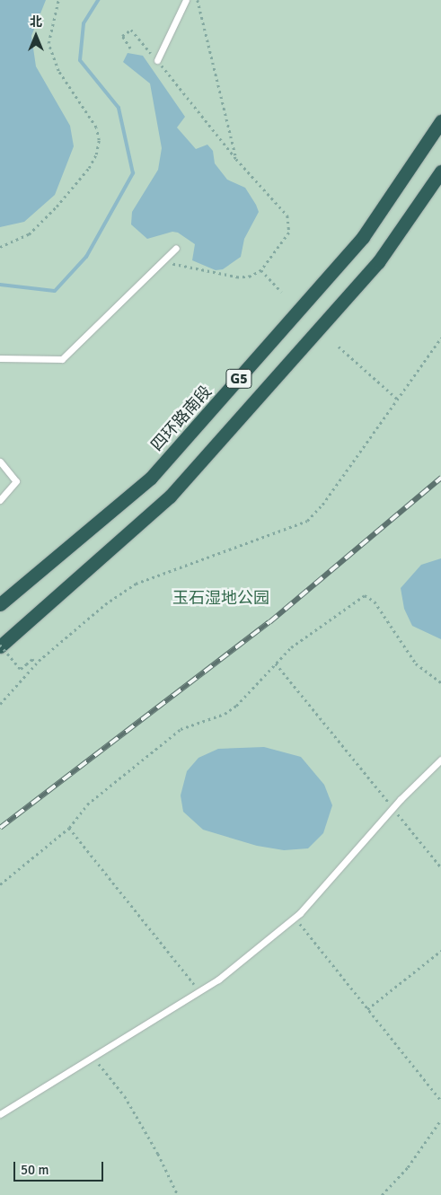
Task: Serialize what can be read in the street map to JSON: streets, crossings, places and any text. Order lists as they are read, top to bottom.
{
  "streets": {
    "highway": ["G5", "四环路南段"]
  },
  "parks": ["玉石湿地公园"],
  "scale_bar": "50 m",
  "north": "top"
}
